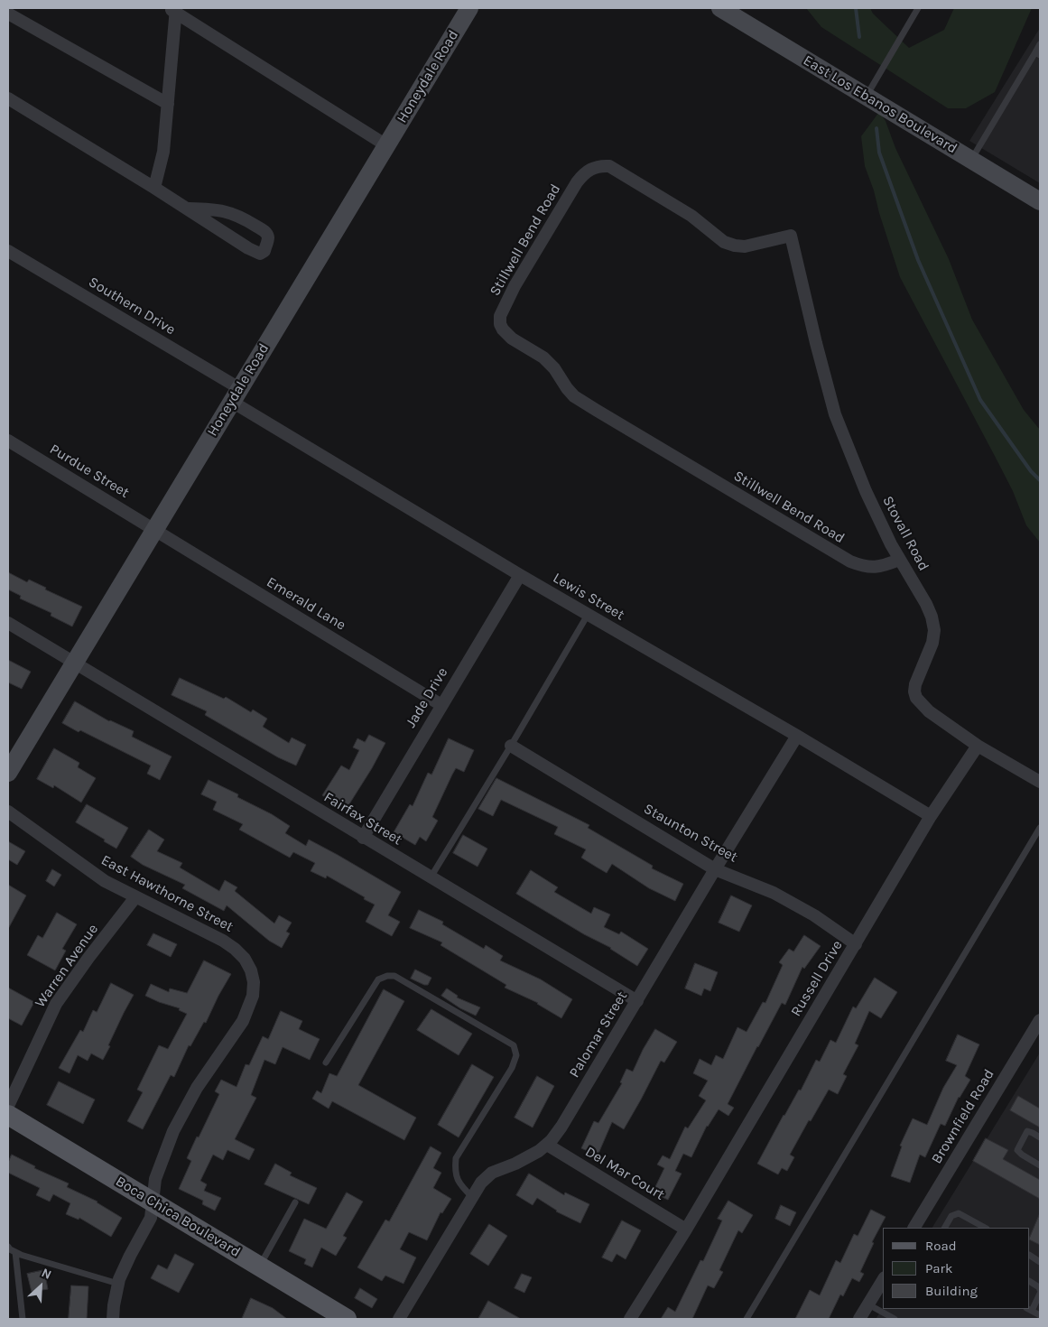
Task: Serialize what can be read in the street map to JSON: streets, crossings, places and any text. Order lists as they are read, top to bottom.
{
  "streets": {
    "main road": ["Boca Chica Boulevard"],
    "street": [
      "Honeydale Road",
      "East Los Ebanos Boulevard",
      "Stillwell Bend Road",
      "Southern Drive",
      "Purdue Street",
      "Stovall Road",
      "Lewis Street",
      "Emerald Lane",
      "Jade Drive",
      "Fairfax Street",
      "Staunton Street",
      "East Hawthorne Street",
      "Warren Avenue",
      "Russell Drive",
      "Palomar Street",
      "Brownfield Road",
      "Del Mar Court"
    ]
  },
  "crossings": [
    ["Honeydale Road", "Southern Drive"],
    ["Honeydale Road", "Purdue Street"],
    ["Honeydale Road", "Lewis Street"],
    ["Honeydale Road", "Emerald Lane"],
    ["Honeydale Road", "Fairfax Street"],
    ["Stillwell Bend Road", "Stovall Road"],
    ["Southern Drive", "Lewis Street"],
    ["Purdue Street", "Emerald Lane"],
    ["Stovall Road", "Russell Drive"],
    ["Lewis Street", "Jade Drive"],
    ["Lewis Street", "Russell Drive"],
    ["Lewis Street", "Palomar Street"],
    ["Emerald Lane", "Jade Drive"],
    ["Jade Drive", "Fairfax Street"],
    ["Fairfax Street", "Palomar Street"],
    ["Staunton Street", "Russell Drive"],
    ["Staunton Street", "Palomar Street"],
    ["East Hawthorne Street", "Warren Avenue"],
    ["East Hawthorne Street", "Boca Chica Boulevard"],
    ["Russell Drive", "Del Mar Court"],
    ["Palomar Street", "Del Mar Court"]
  ],
  "legend": ["Road", "Park", "Building"],
  "north": "top right"
}
